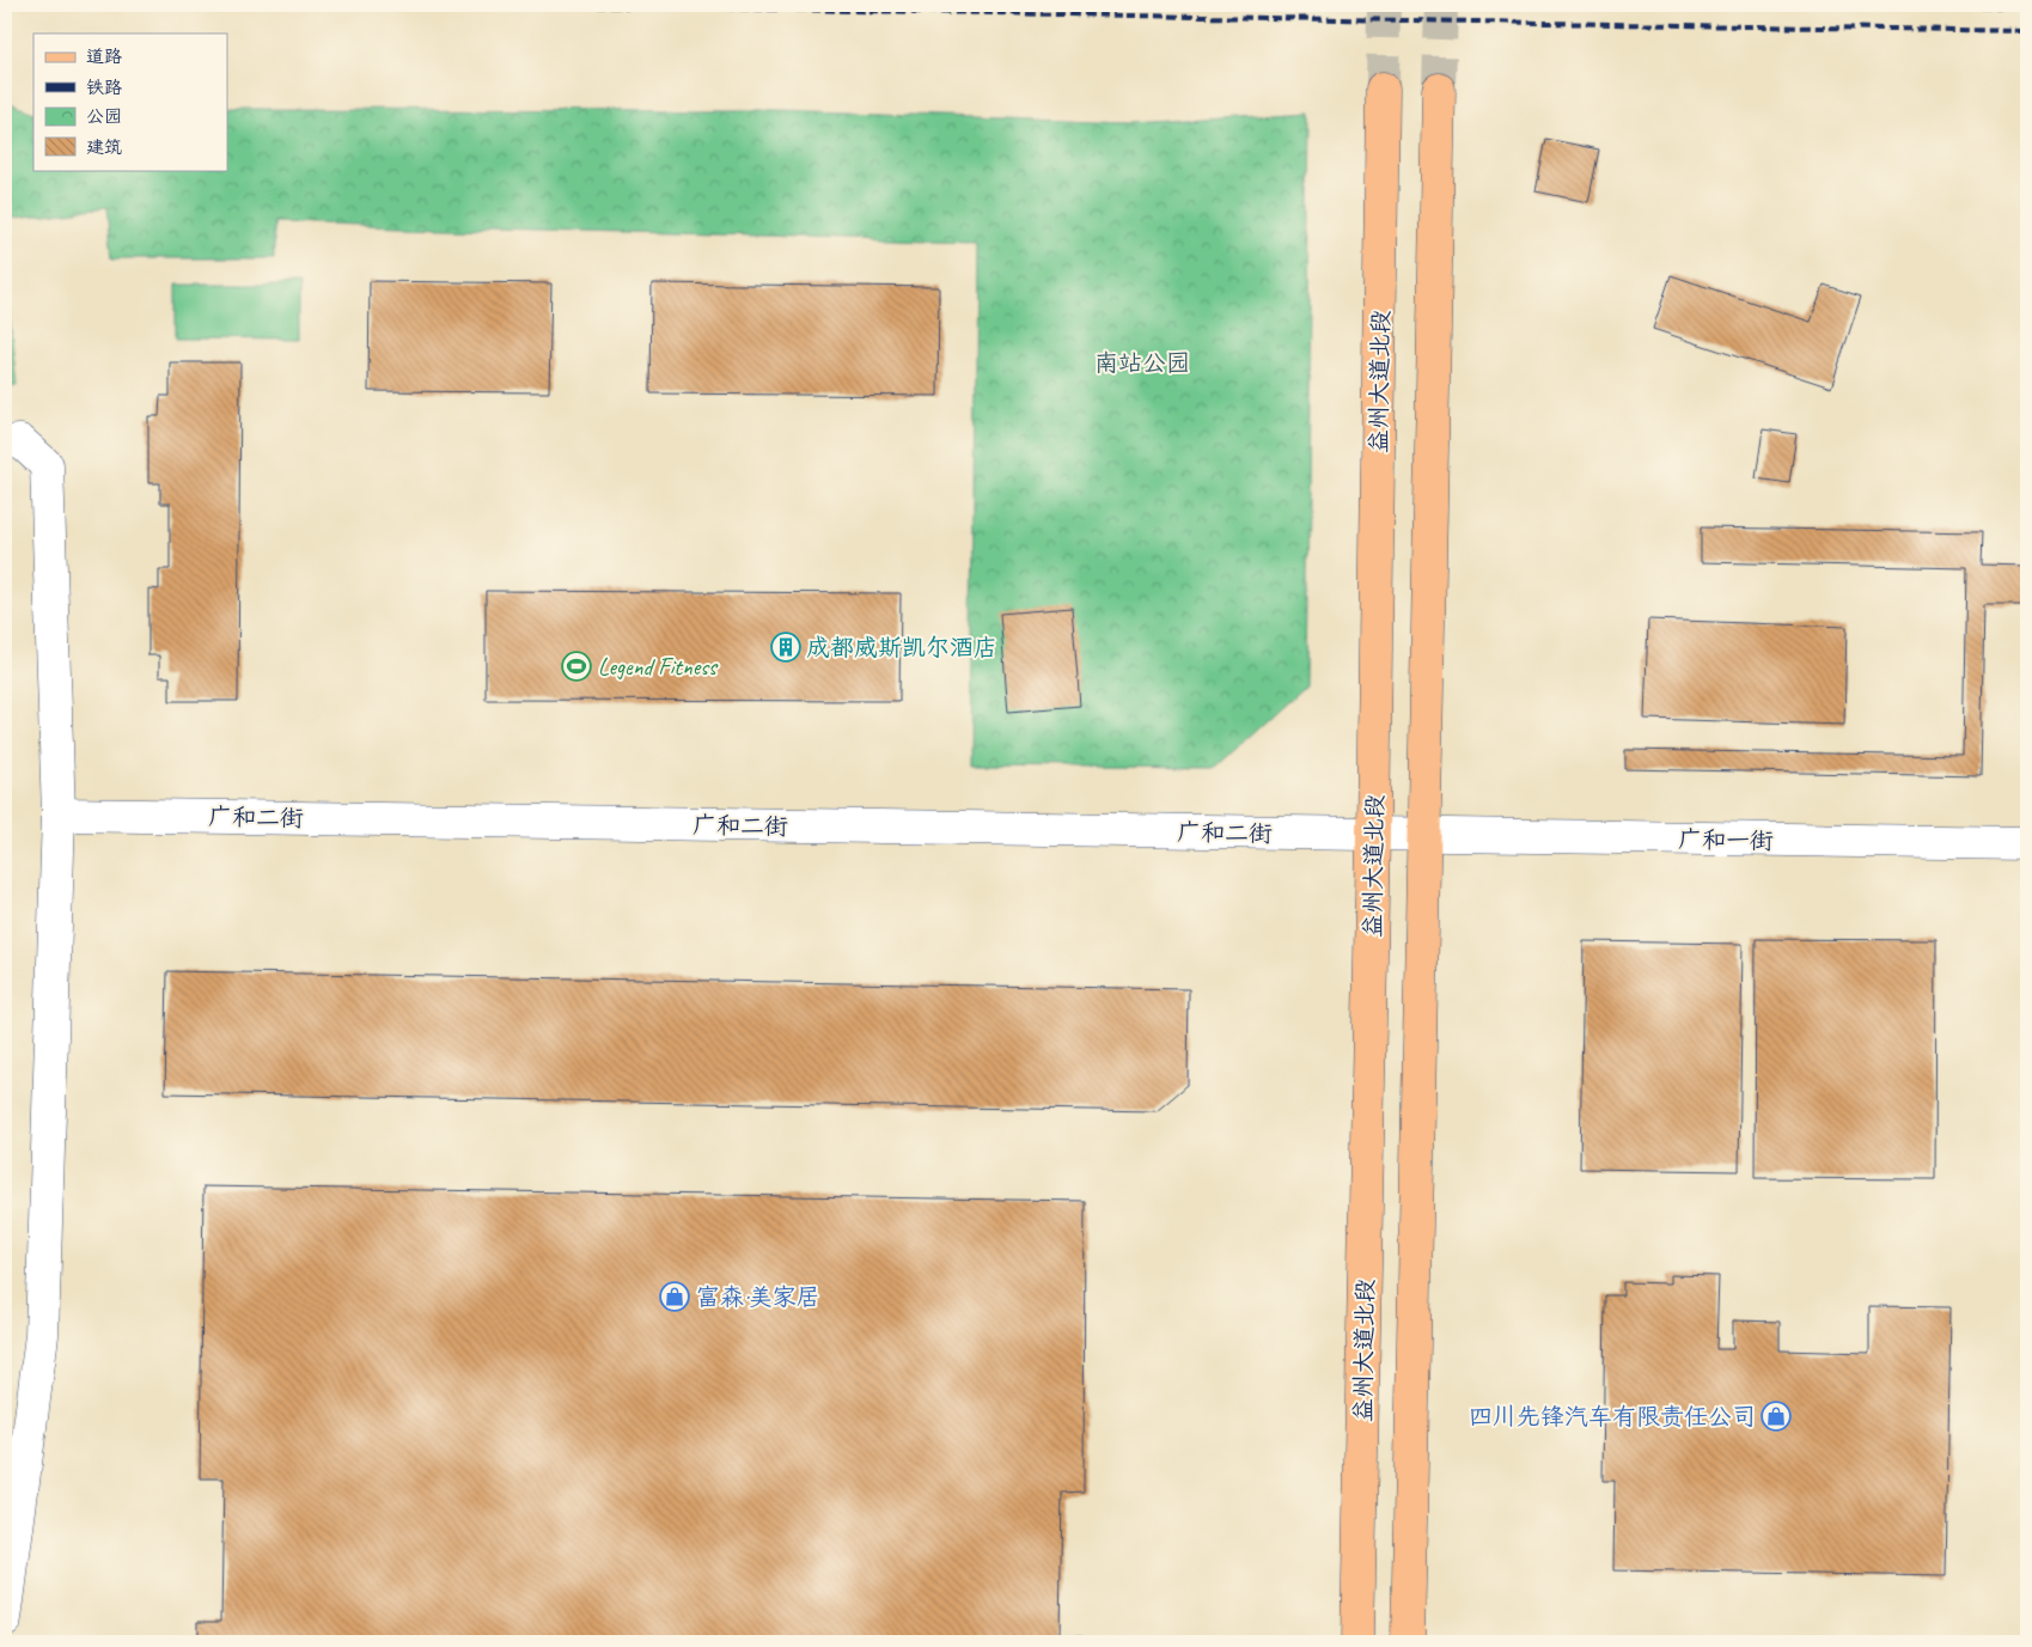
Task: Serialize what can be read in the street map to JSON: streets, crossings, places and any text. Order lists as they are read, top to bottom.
{
  "streets": {
    "main road": ["益州大道北段"],
    "street": ["广和二街", "广和一街"]
  },
  "crossings": [
    ["益州大道北段", "广和二街"],
    ["益州大道北段", "广和一街"],
    ["广和二街", "广和一街"]
  ],
  "parks": ["南站公园"],
  "places": {
    "building": ["成都威斯凯尔酒店"],
    "sports": ["Legend Fitness"],
    "shop": ["富森·美家居", "四川先锋汽车有限责任公司"]
  },
  "legend": [
    "道路",
    "铁路",
    "公园",
    "建筑"
  ]
}
